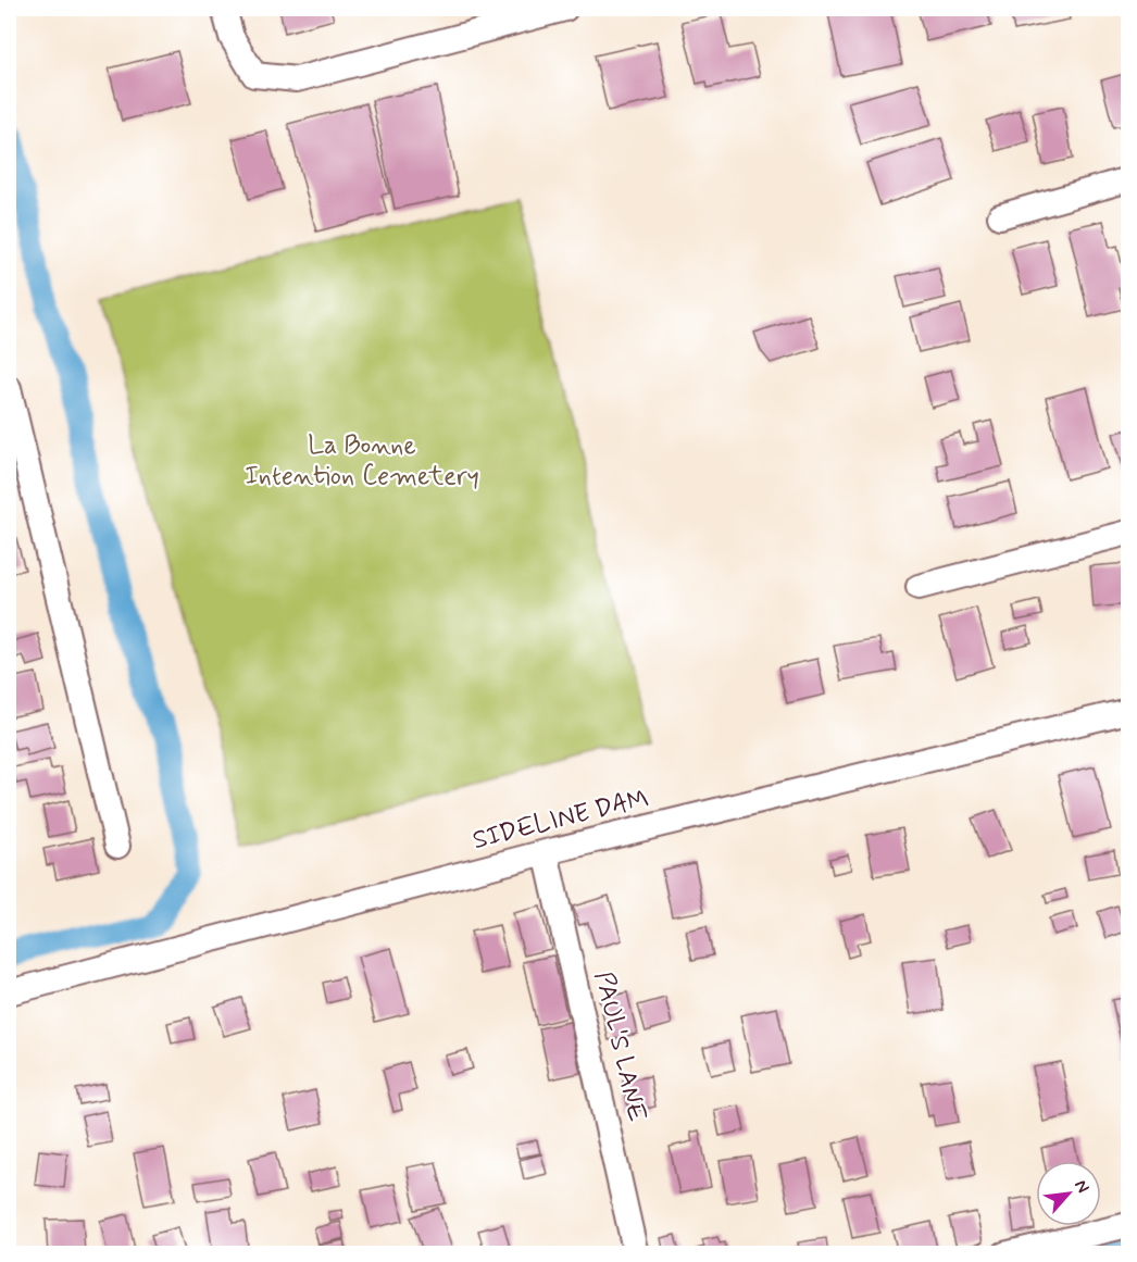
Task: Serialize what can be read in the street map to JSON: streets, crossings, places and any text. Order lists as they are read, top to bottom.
{
  "streets": {
    "street": ["SIDELINE DAM", "PAUL'S LANE"]
  },
  "crossings": [
    ["SIDELINE DAM", "PAUL'S LANE"]
  ],
  "parks": ["La Bonne Intention Cemetery"],
  "north": "top right"
}
